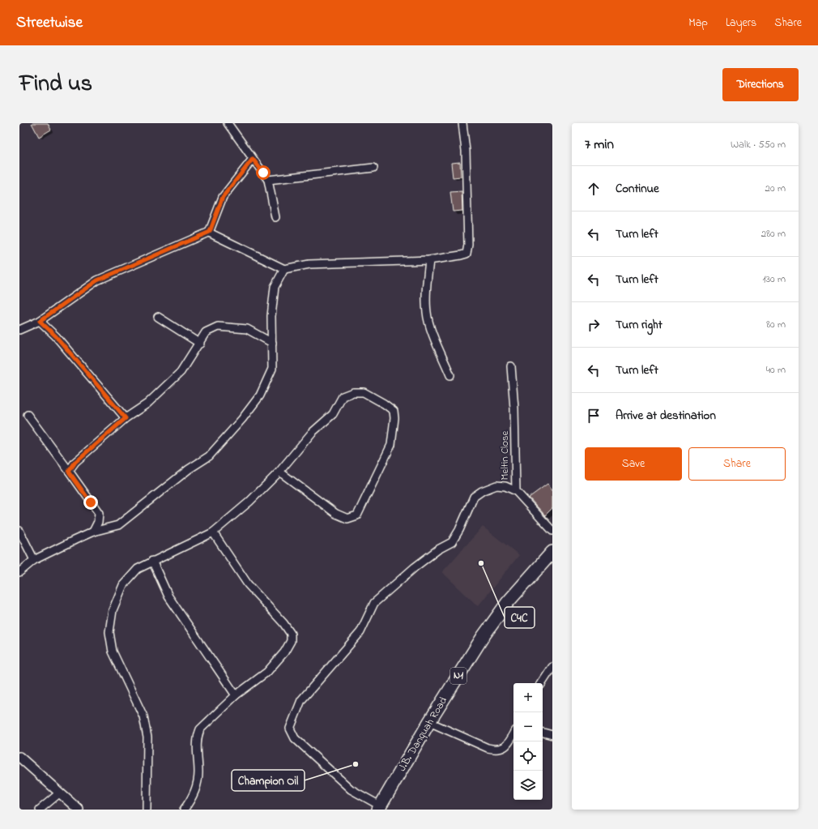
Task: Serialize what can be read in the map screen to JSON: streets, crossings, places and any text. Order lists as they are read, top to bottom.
{
  "streets": {
    "highway": ["N1", "J.B. Danquah Road"],
    "street": ["Meltin Close"]
  },
  "places": ["C4C", "Champion Oil"],
  "page": {
    "header": "Streetwise",
    "nav": ["Map", "Layers", "Share"],
    "title": "Find us",
    "buttons": [
      "Directions",
      ["Save", "Share"]
    ],
    "heading": ["7 min", "Walk · 550 m"],
    "list": [
      ["Continue", "20 m"],
      ["Turn left", "280 m"],
      ["Turn left", "130 m"],
      ["Turn right", "80 m"],
      ["Turn left", "40 m"],
      "Arrive at destination"
    ],
    "map_buttons": ["+", "−"]
  }
}
